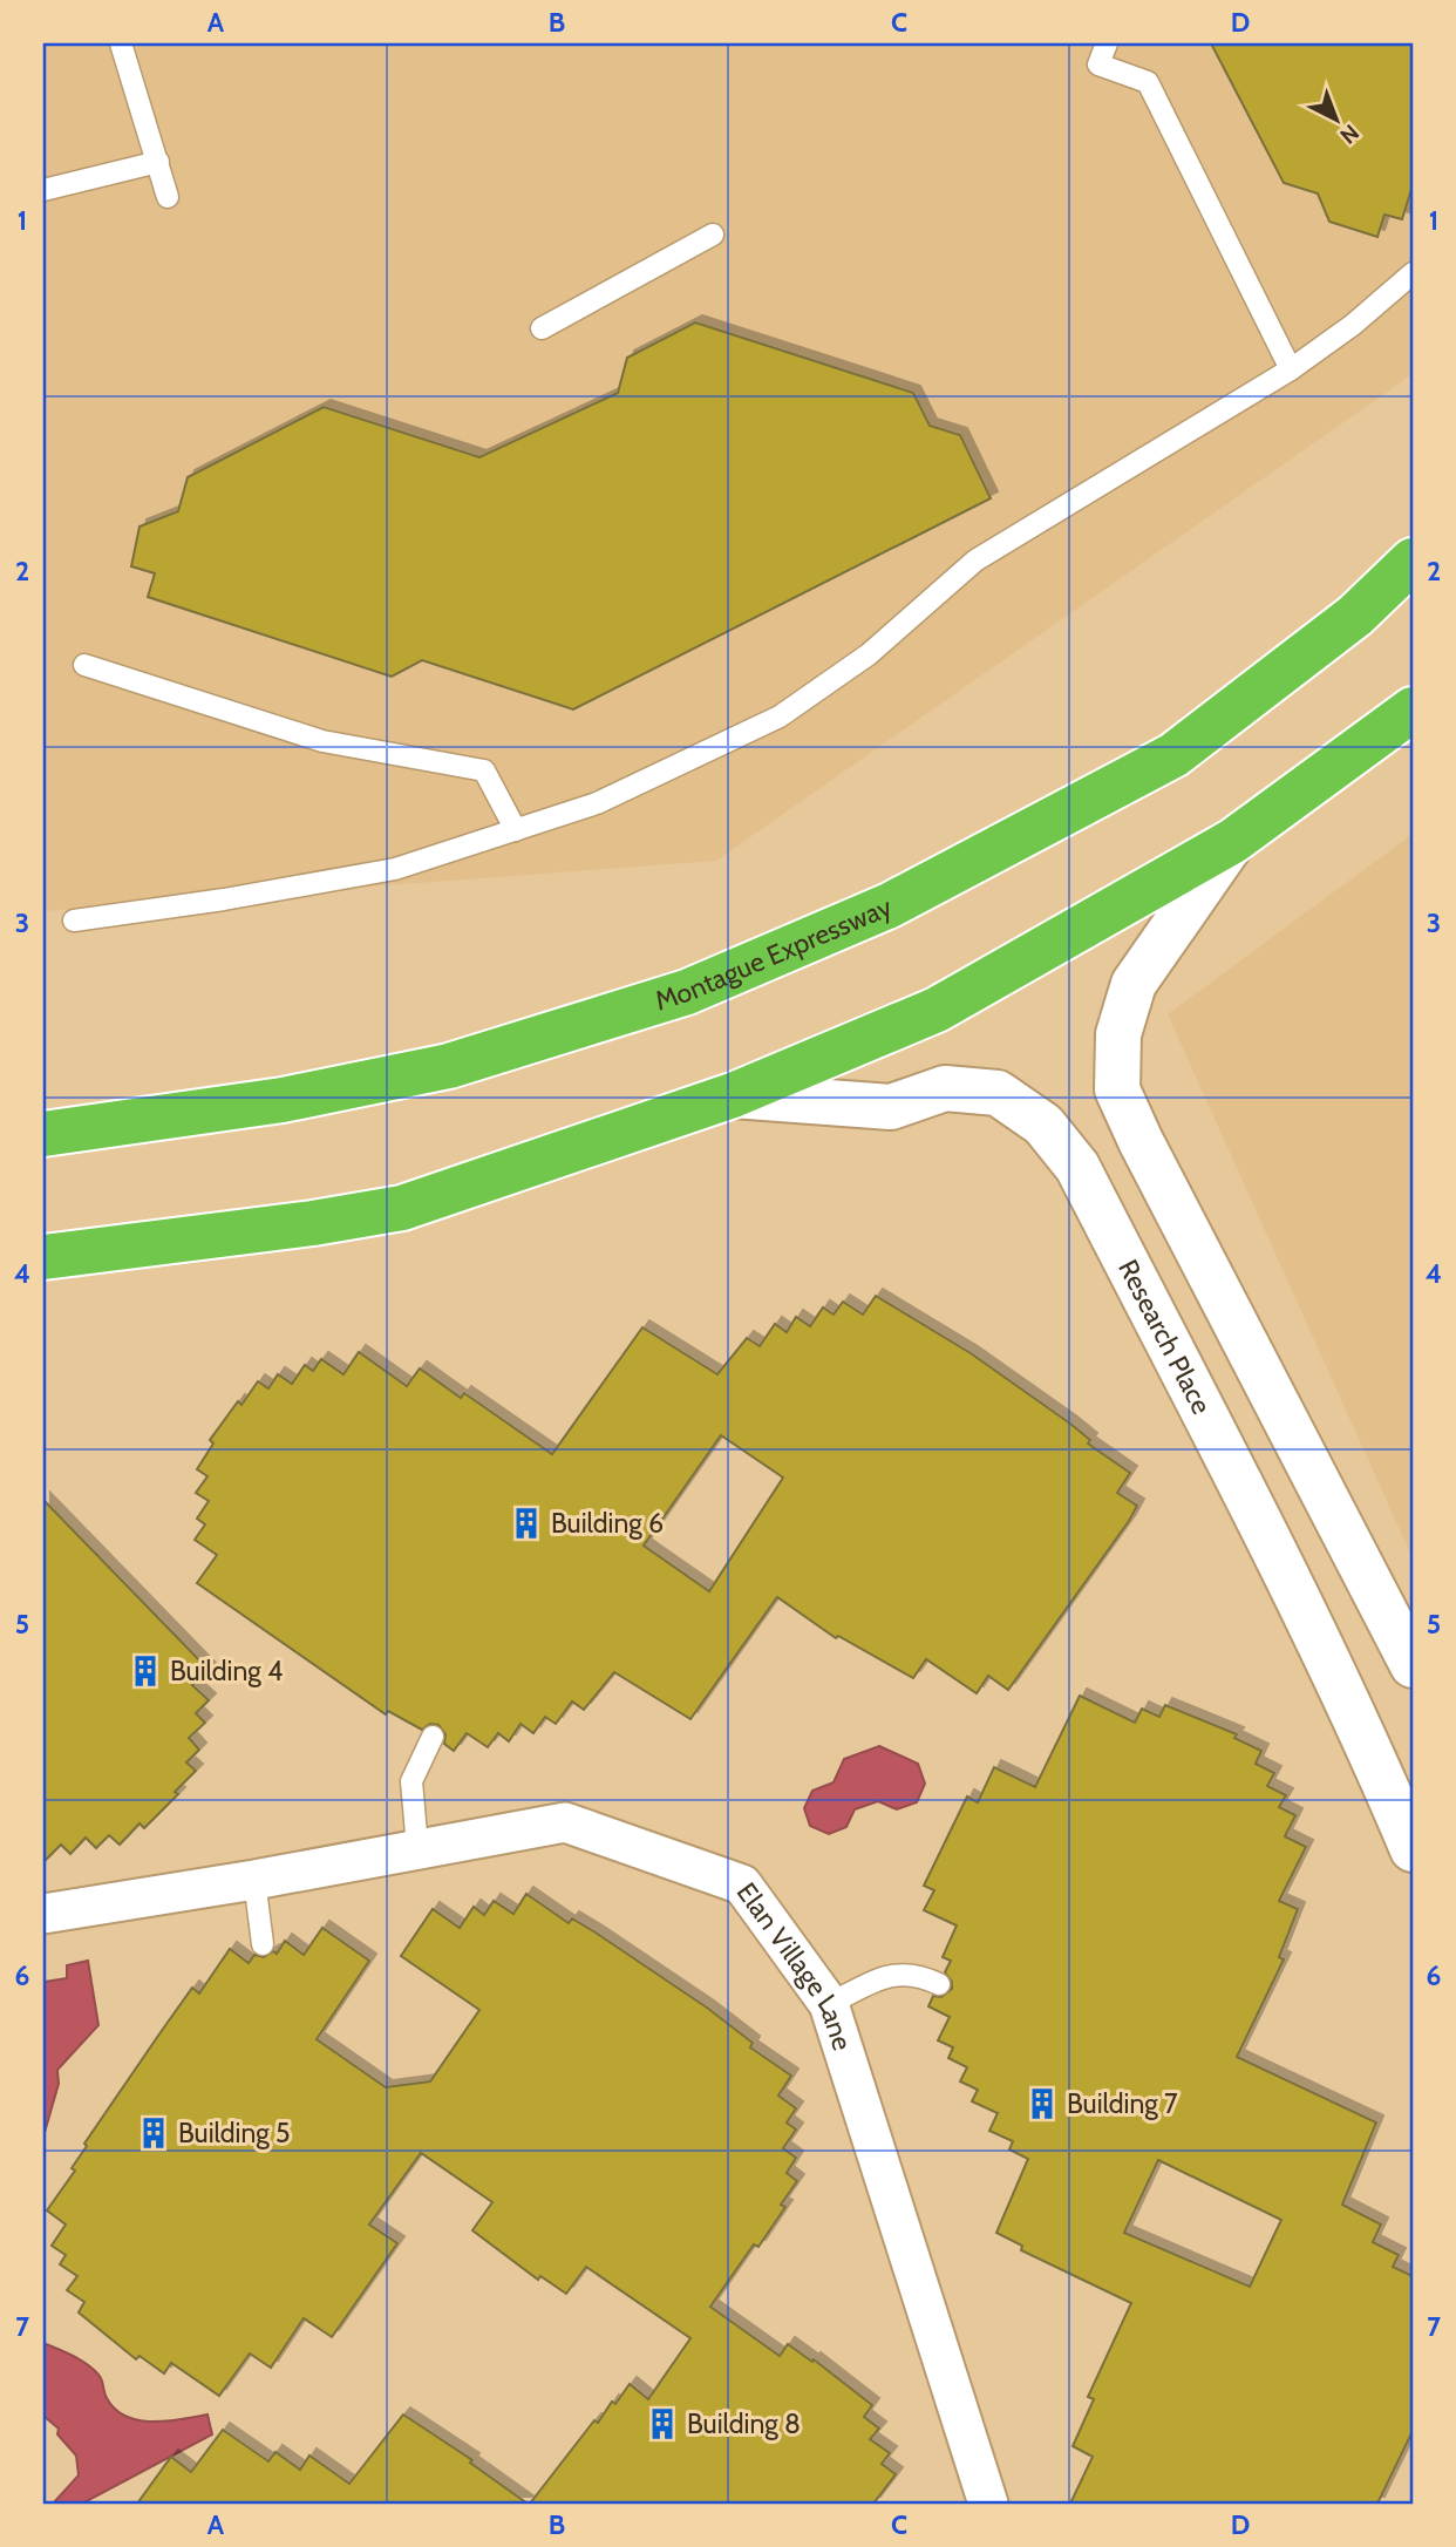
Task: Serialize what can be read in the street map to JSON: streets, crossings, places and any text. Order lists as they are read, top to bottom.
{
  "streets": {
    "highway": ["Montague Expressway"],
    "street": ["Research Place", "Elan Village Lane"]
  },
  "places": {
    "building": [
      "Building 6",
      "Building 4",
      "Building 7",
      "Building 5",
      "Building 8"
    ]
  },
  "north": "bottom right",
  "grid": {
    "columns": [
      "A",
      "B",
      "C",
      "D"
    ],
    "rows": [
      "1",
      "2",
      "3",
      "4",
      "5",
      "6",
      "7"
    ]
  }
}
